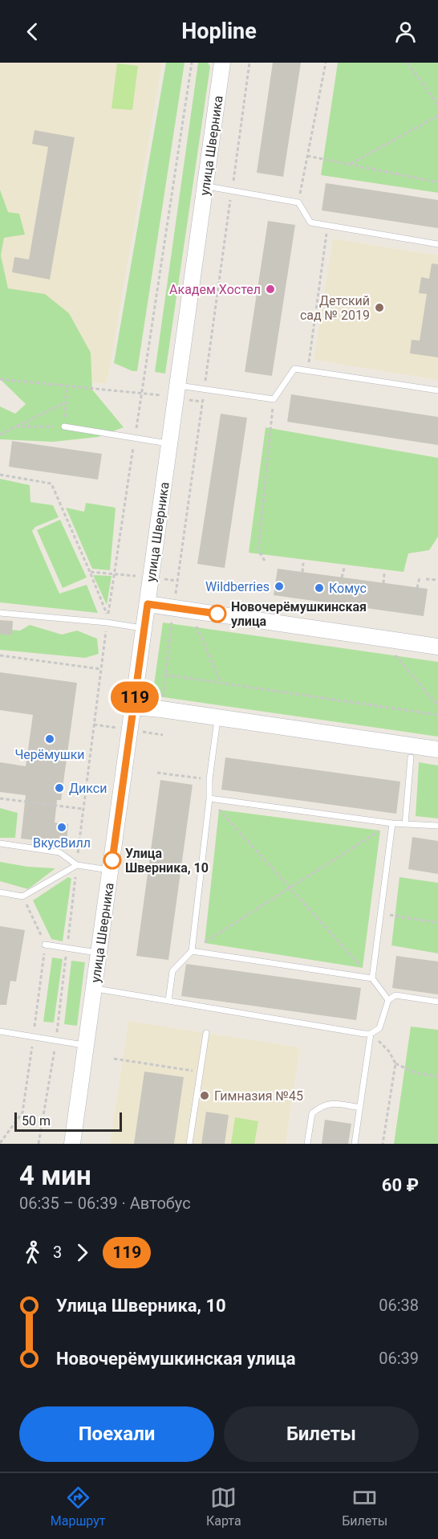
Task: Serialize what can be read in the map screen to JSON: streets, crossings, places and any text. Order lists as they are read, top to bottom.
{
  "streets": {
    "street": ["улица Шверника"]
  },
  "places": [
    "Академ Хостел",
    "Детский сад № 2019",
    "Wildberries",
    "Комус",
    "Новочерёмушкинская улица",
    "Черёмушки",
    "Дикси",
    "ВкусВилл",
    "Улица Шверника, 10",
    "Гимназия №45"
  ],
  "lines": ["bus line 119"],
  "scale_bar": "50 m",
  "page": {
    "header": "Hopline",
    "on_map": "119",
    "scale": "50 m",
    "heading": ["4 мин", "06:35 – 06:39 · Автобус", "60 ₽"],
    "legs": ["3", "119"],
    "list": [
      {
        "name": "Улица Шверника, 10",
        "value": "06:38"
      },
      {
        "name": "Новочерёмушкинская улица",
        "value": "06:39"
      }
    ],
    "buttons": ["Поехали", "Билеты"],
    "tabs": ["Маршрут", "Карта", "Билеты"]
  }
}
